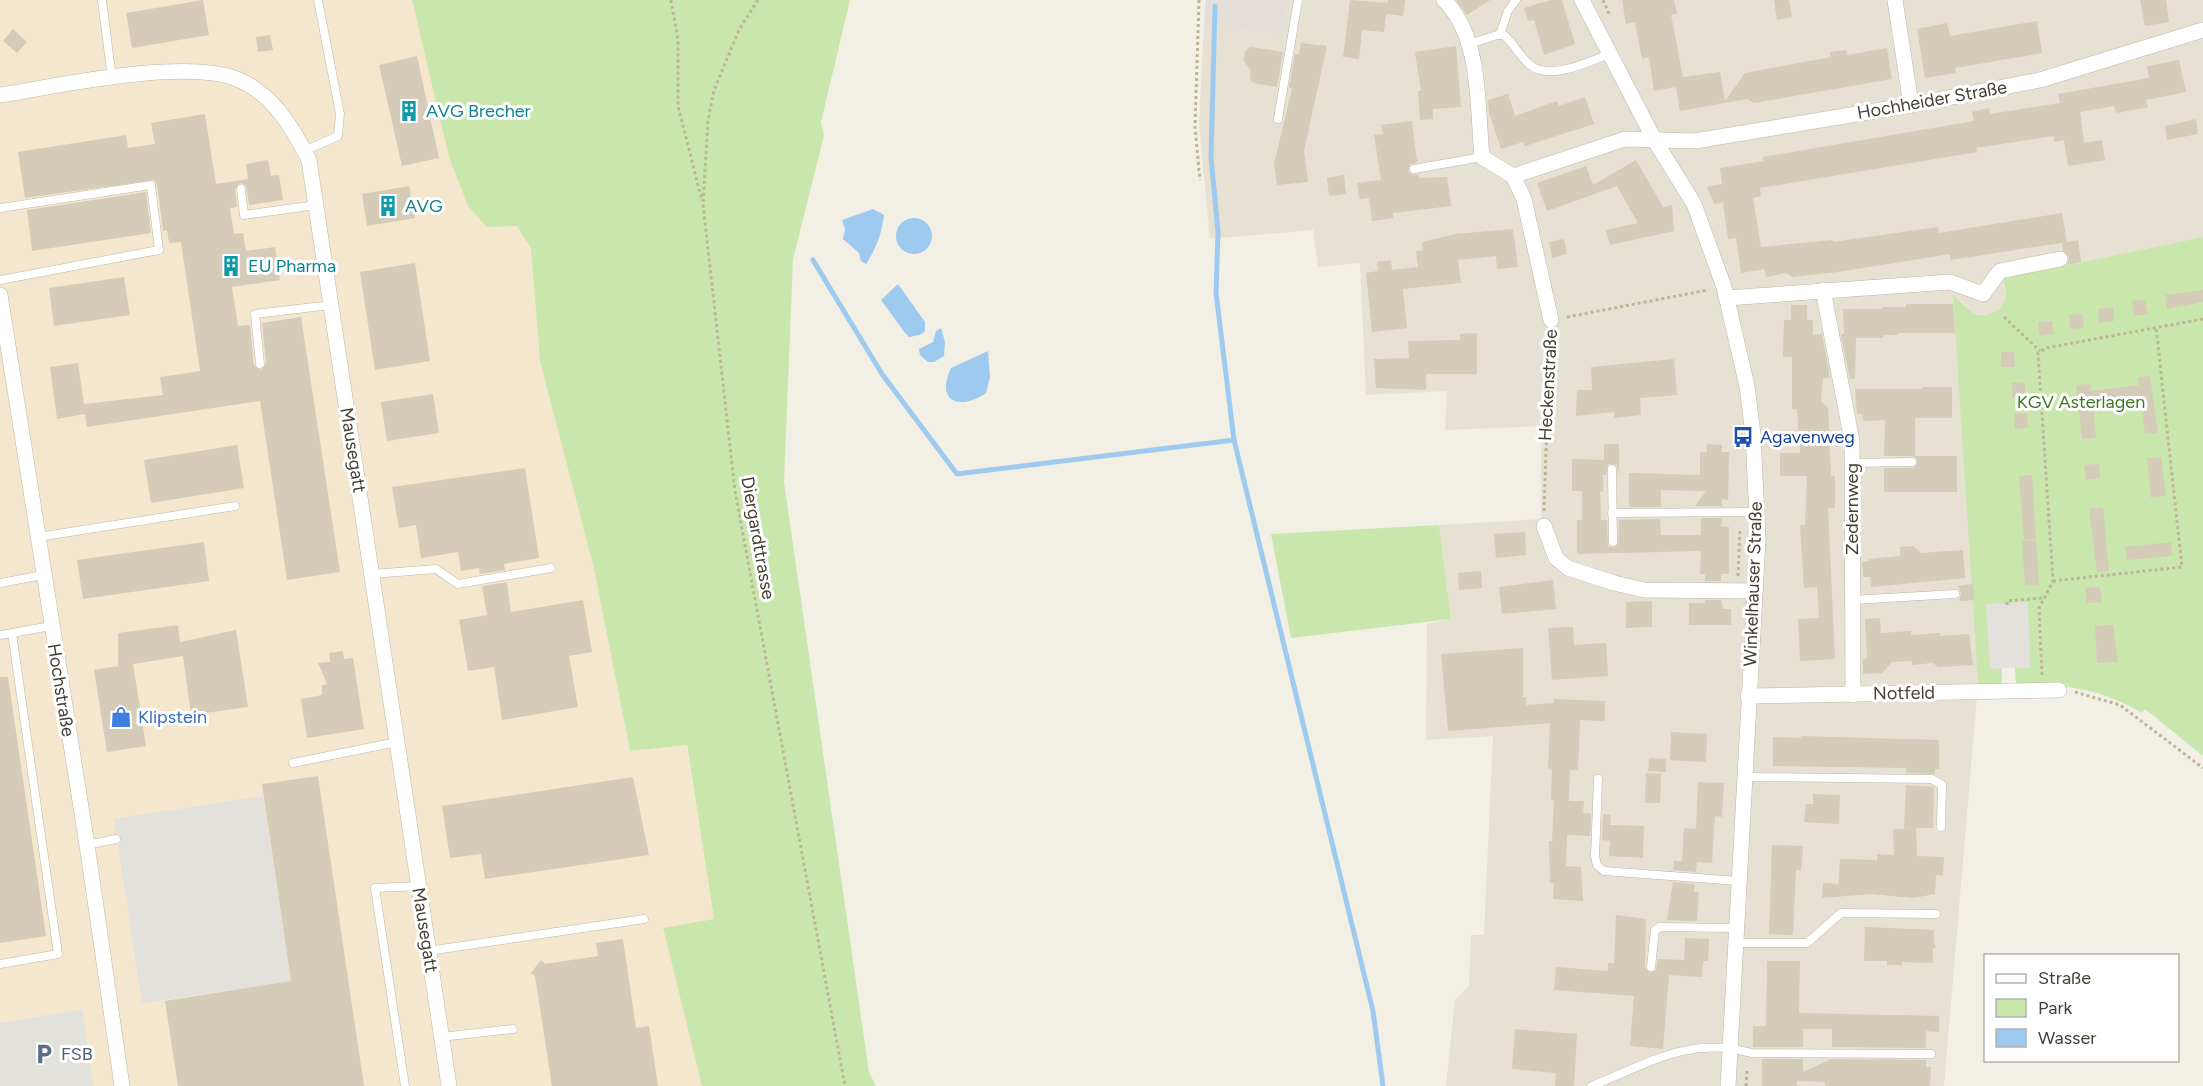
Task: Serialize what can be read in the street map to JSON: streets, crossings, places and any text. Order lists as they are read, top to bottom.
{
  "streets": {
    "street": [
      "Hochheider Straße",
      "Heckenstraße",
      "Mausegatt",
      "Zedernweg",
      "Winkelhauser Straße",
      "Hochstraße",
      "Notfeld"
    ],
    "path": ["Diergardttrasse"]
  },
  "crossings": [
    ["Hochheider Straße", "Winkelhauser Straße"],
    ["Zedernweg", "Notfeld"],
    ["Winkelhauser Straße", "Notfeld"]
  ],
  "parks": ["KGV Asterlagen"],
  "places": {
    "building": ["AVG Brecher", "AVG", "EU Pharma"],
    "bus stop": ["Agavenweg"],
    "shop": ["Klipstein"],
    "parking": ["FSB"]
  },
  "legend": ["Straße", "Park", "Wasser"]
}
